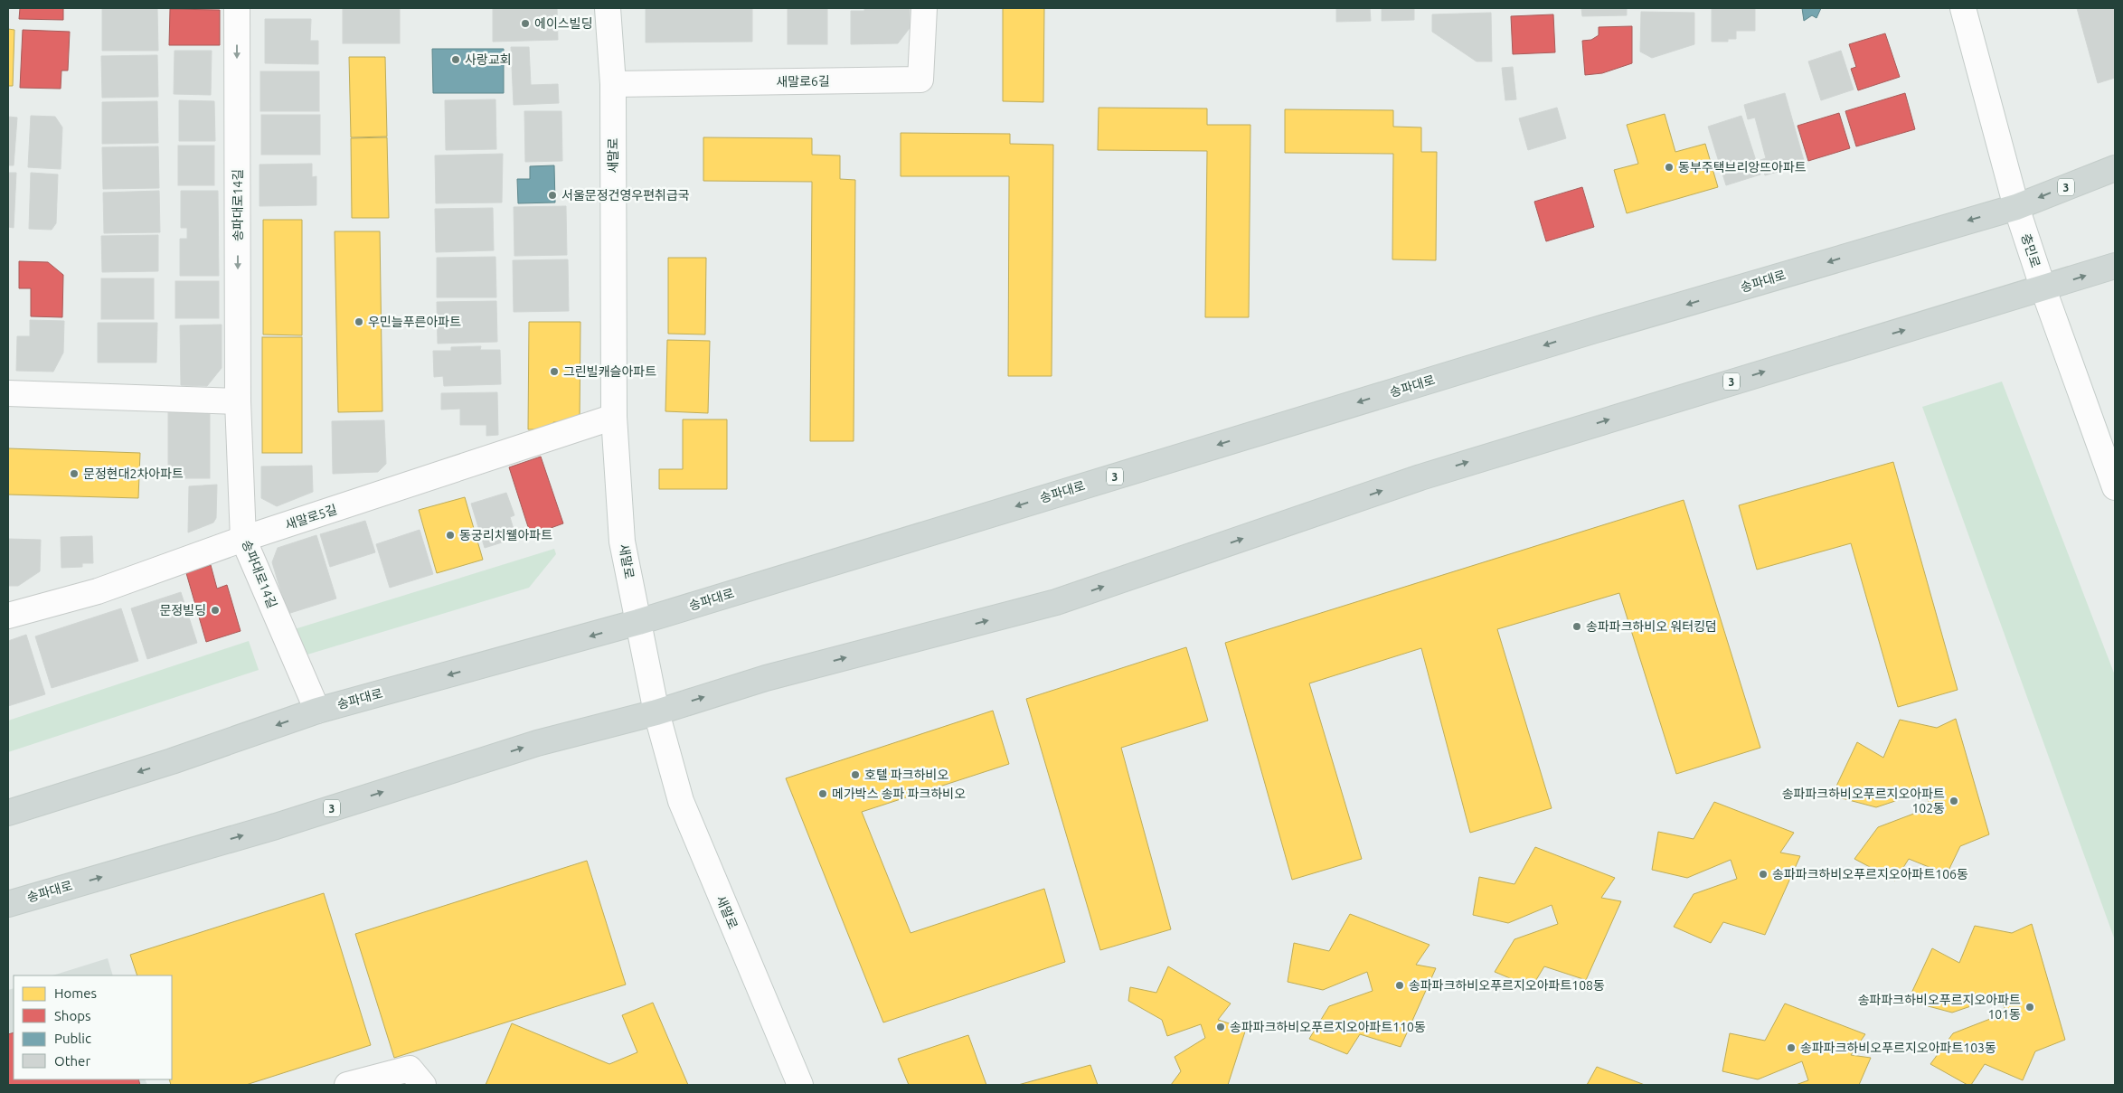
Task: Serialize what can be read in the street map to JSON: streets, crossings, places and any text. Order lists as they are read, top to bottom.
{
  "streets": {
    "main road": ["3", "송파대로"],
    "street": [
      "새말로6길",
      "새말로",
      "송파대로14길",
      "충민로",
      "새말로5길"
    ]
  },
  "crossings": [
    ["새말로6길", "새말로"],
    ["새말로", "송파대로"],
    ["새말로", "새말로5길"],
    ["송파대로14길", "송파대로"],
    ["송파대로14길", "새말로5길"],
    ["충민로", "송파대로"]
  ],
  "one_way": ["송파대로14길"],
  "places": [
    "에이스빌딩",
    "사랑교회",
    "동부주택브리앙뜨아파트",
    "서울문정건영우편취급국",
    "우민늘푸른아파트",
    "그린빌캐슬아파트",
    "문정현대2차아파트",
    "동궁리치웰아파트",
    "문정빌딩",
    "송파파크하비오 워터킹덤",
    "호텔 파크하비오",
    "메가박스 송파 파크하비오",
    "송파파크하비오푸르지오아파트 102동",
    "송파파크하비오푸르지오아파트106동",
    "송파파크하비오푸르지오아파트108동",
    "송파파크하비오푸르지오아파트 101동",
    "송파파크하비오푸르지오아파트110동",
    "송파파크하비오푸르지오아파트103동"
  ],
  "legend": [
    "Homes",
    "Shops",
    "Public",
    "Other"
  ]
}
